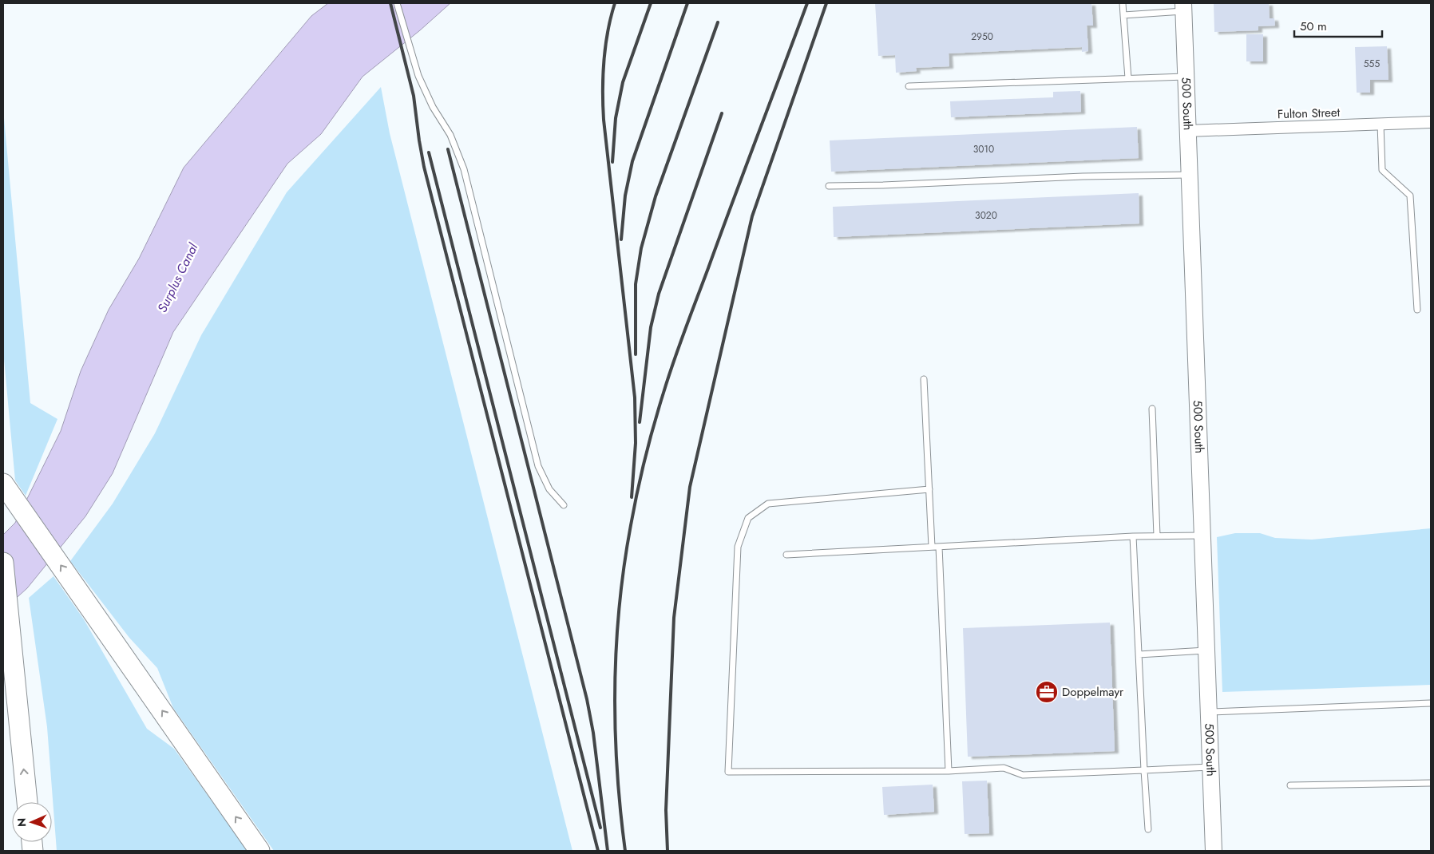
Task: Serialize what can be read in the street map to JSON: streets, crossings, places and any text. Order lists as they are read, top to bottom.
{
  "streets": {
    "street": ["500 South", "Fulton Street"]
  },
  "crossings": [
    ["500 South", "Fulton Street"]
  ],
  "water": ["Surplus Canal"],
  "places": {
    "office": ["Doppelmayr"]
  },
  "house_numbers": [
    "2950",
    "555",
    "3010",
    "3020"
  ],
  "scale_bar": "50 m",
  "north": "left"
}
